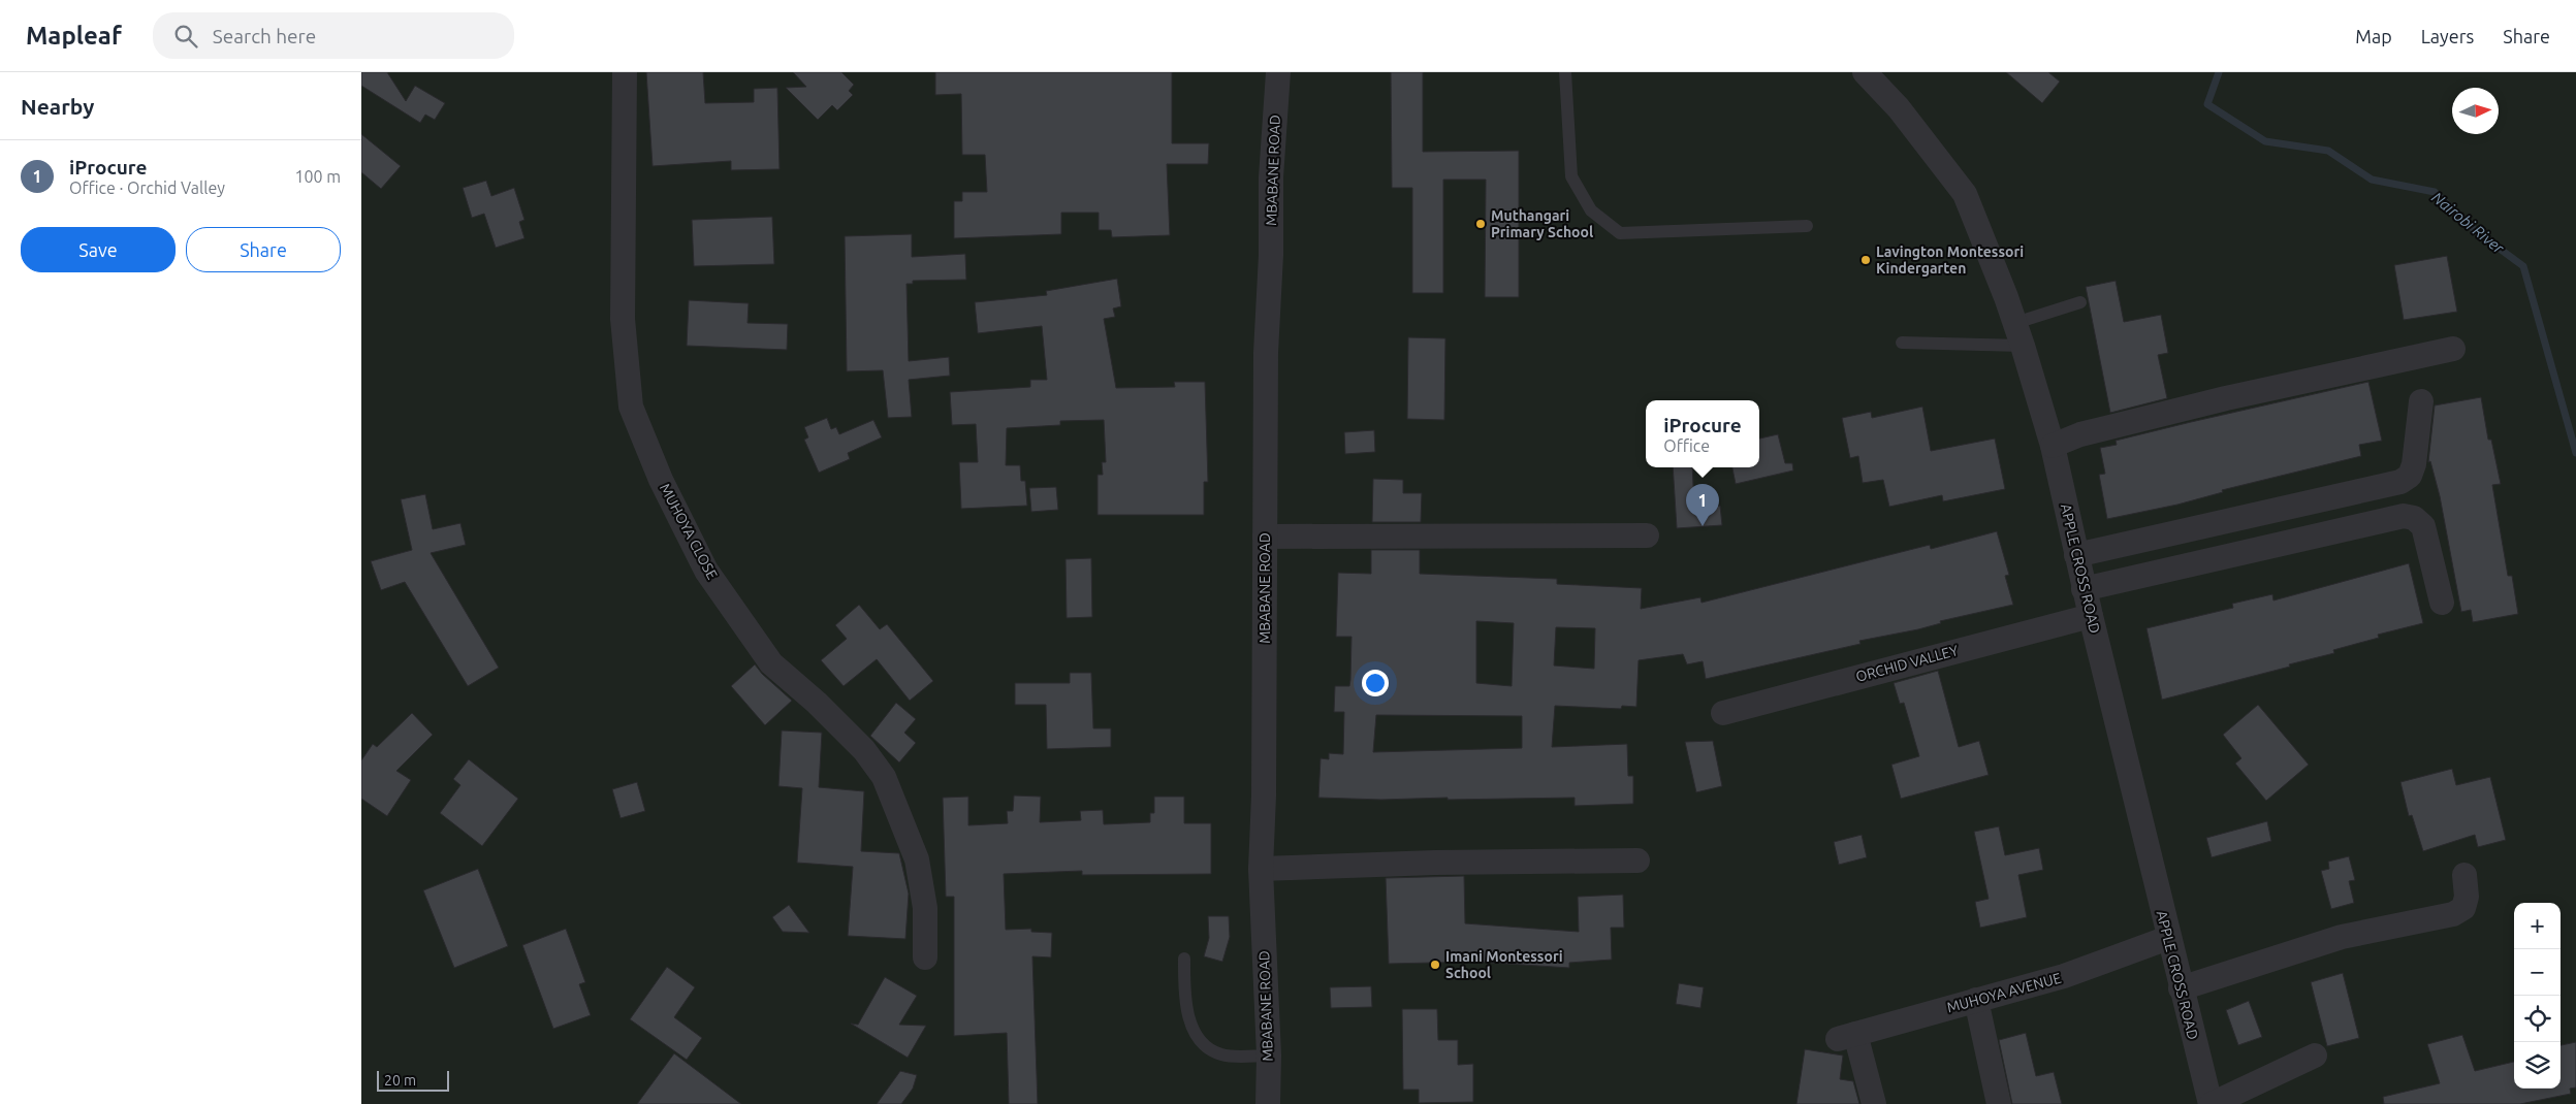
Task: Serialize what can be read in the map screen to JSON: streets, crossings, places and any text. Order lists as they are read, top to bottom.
{
  "streets": {
    "street": [
      "MBABANE ROAD",
      "MUHOYA CLOSE",
      "APPLE CROSS ROAD",
      "ORCHID VALLEY",
      "MUHOYA AVENUE"
    ]
  },
  "crossings": [
    ["APPLE CROSS ROAD", "ORCHID VALLEY"],
    ["APPLE CROSS ROAD", "MUHOYA AVENUE"]
  ],
  "water": ["Nairobi River"],
  "places": ["Muthangari Primary School", "Lavington Montessori Kindergarten", "Imani Montessori School"],
  "scale_bar": "20 m",
  "north": "right",
  "page": {
    "header": "Mapleaf",
    "search": "Search here",
    "nav": ["Map", "Layers", "Share"],
    "heading": "Nearby",
    "list": [
      {
        "mark": "1",
        "name": "iProcure",
        "note": "Office · Orchid Valley",
        "value": "100 m"
      }
    ],
    "buttons": ["Save", "Share"],
    "popup": ["iProcure", "Office"],
    "pins": "1",
    "map_buttons": ["+", "−"],
    "scale": "20 m"
  }
}
